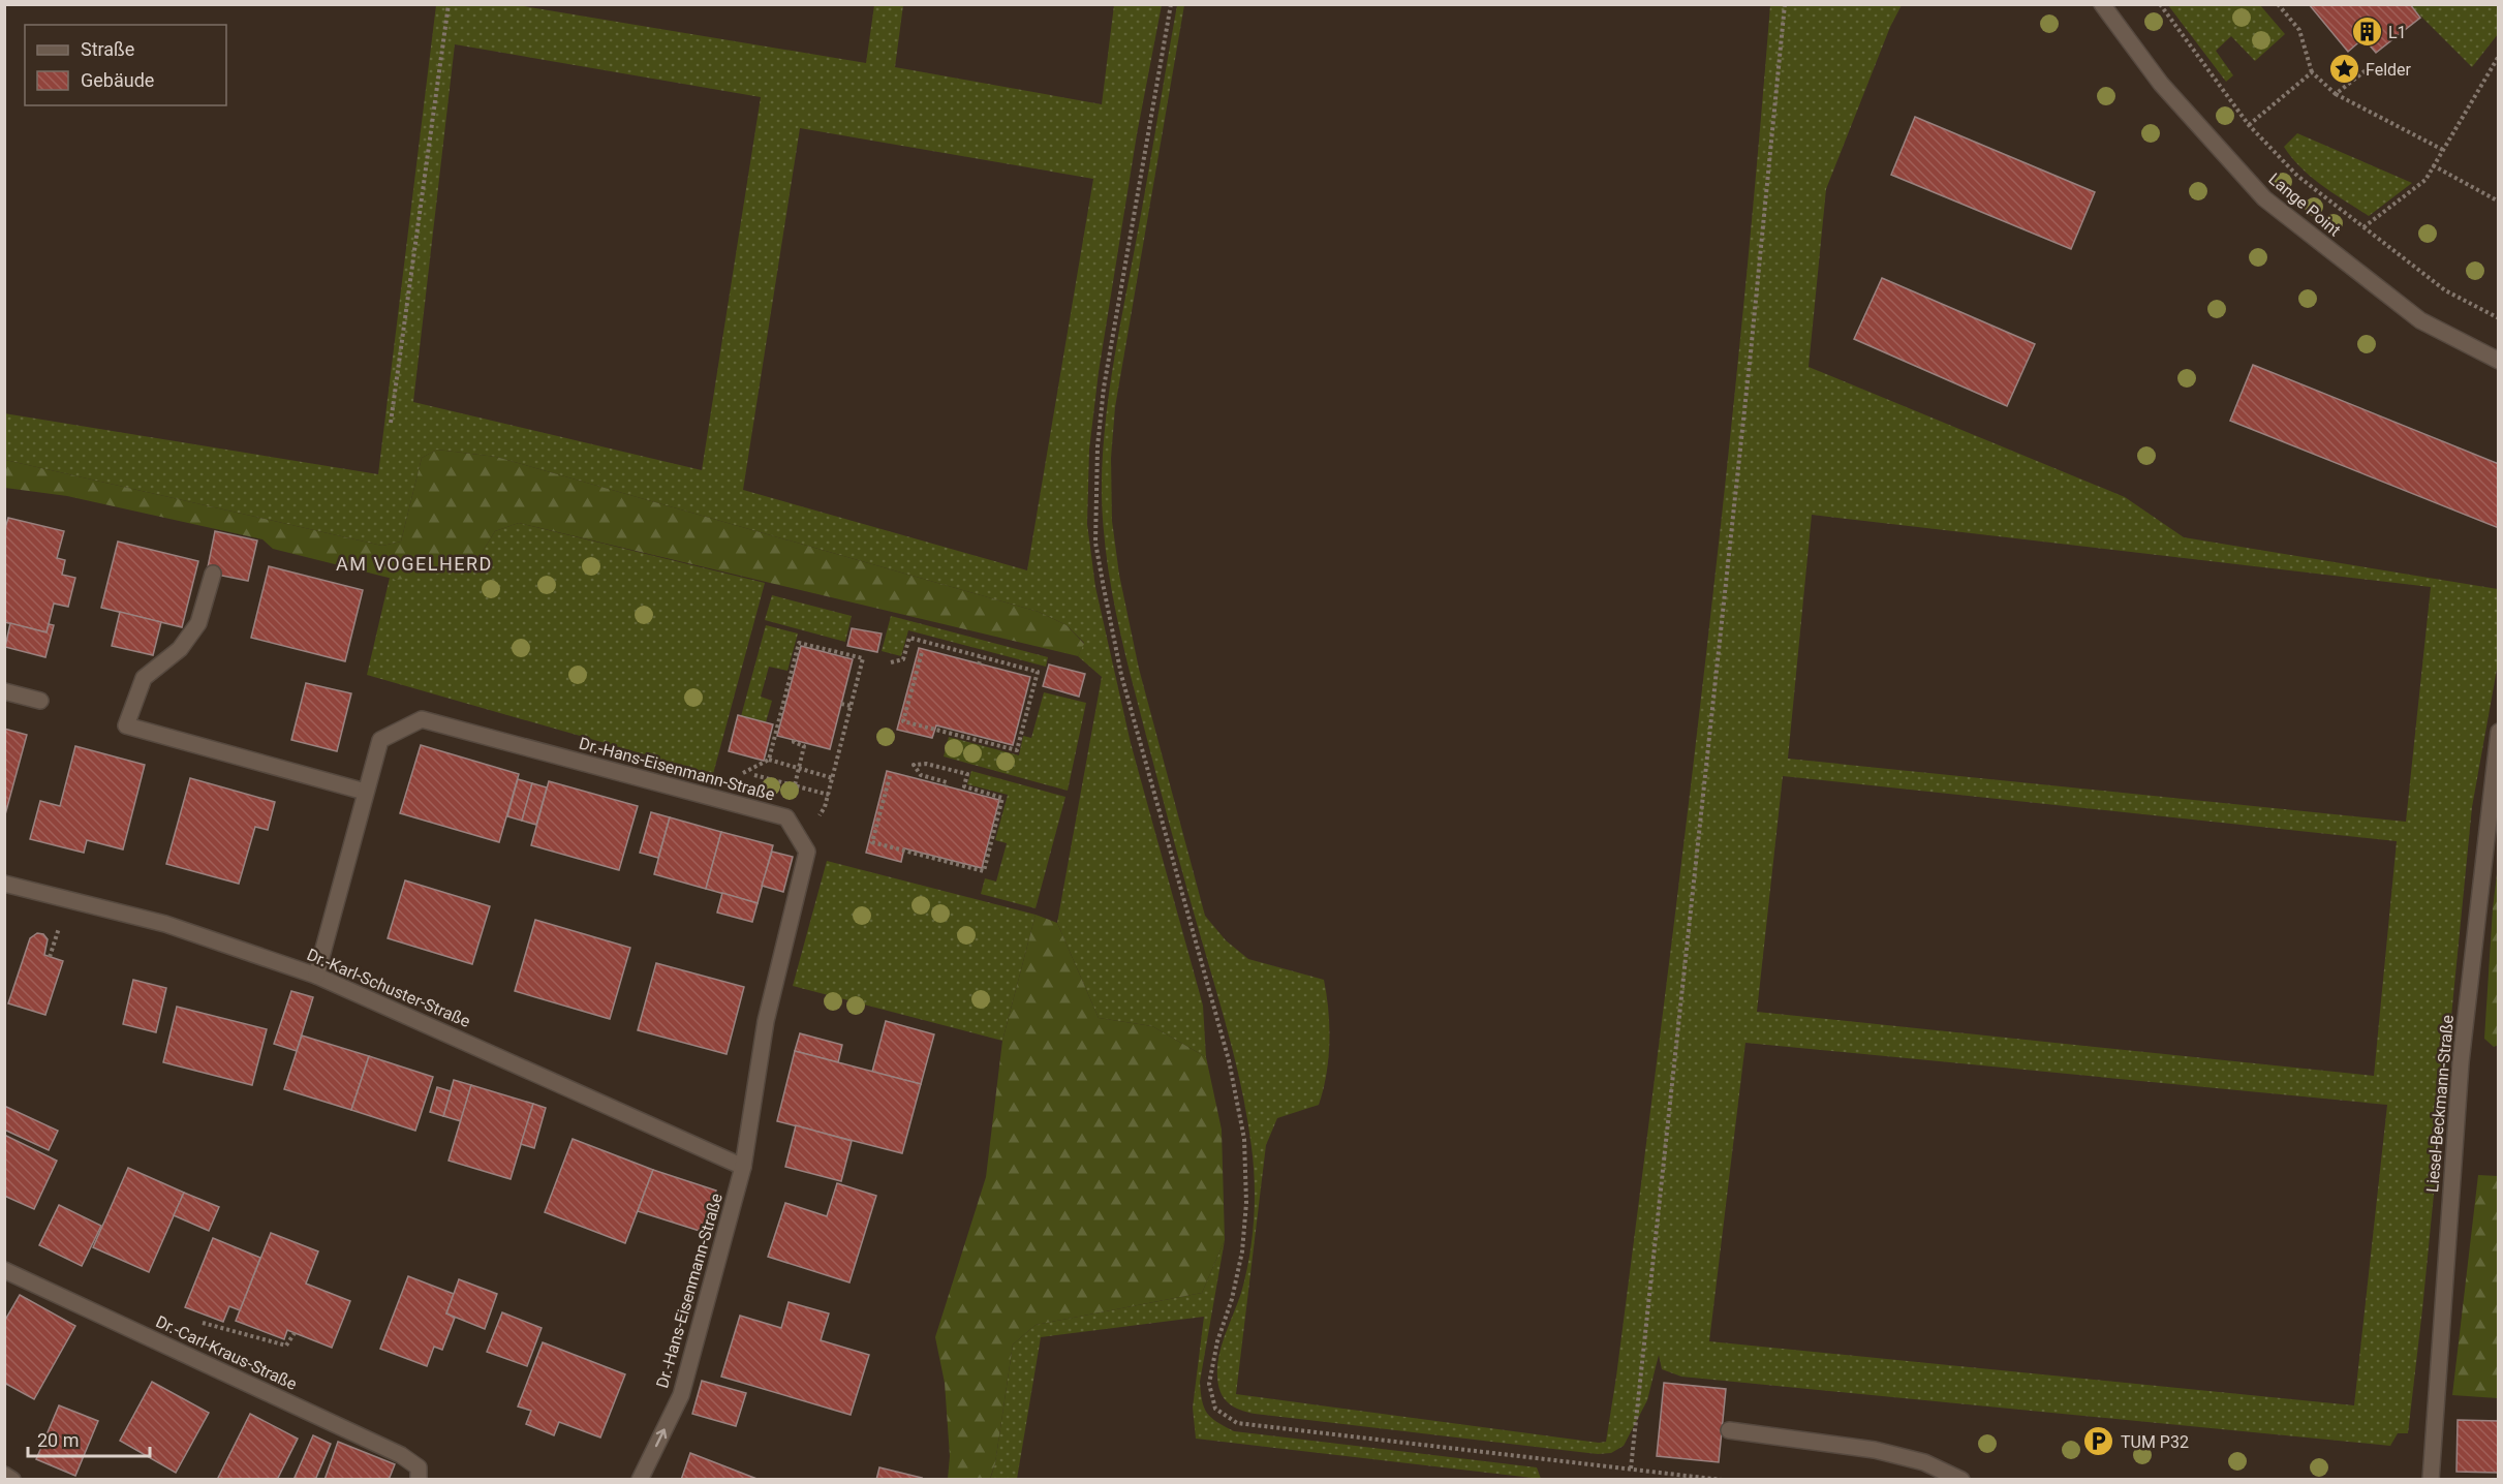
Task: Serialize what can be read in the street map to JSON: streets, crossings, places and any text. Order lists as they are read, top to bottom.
{
  "streets": {
    "street": [
      "Lange Point",
      "Dr.-Hans-Eisenmann-Straße",
      "Dr.-Karl-Schuster-Straße",
      "Liesel-Beckmann-Straße",
      "Dr.-Carl-Kraus-Straße"
    ]
  },
  "crossings": [
    ["Dr.-Hans-Eisenmann-Straße", "Dr.-Karl-Schuster-Straße"]
  ],
  "districts": ["AM VOGELHERD"],
  "places": {
    "building": ["L1"],
    "place": ["Felder"],
    "parking": ["TUM P32"]
  },
  "legend": ["Straße", "Gebäude"],
  "scale_bar": "20 m"
}
